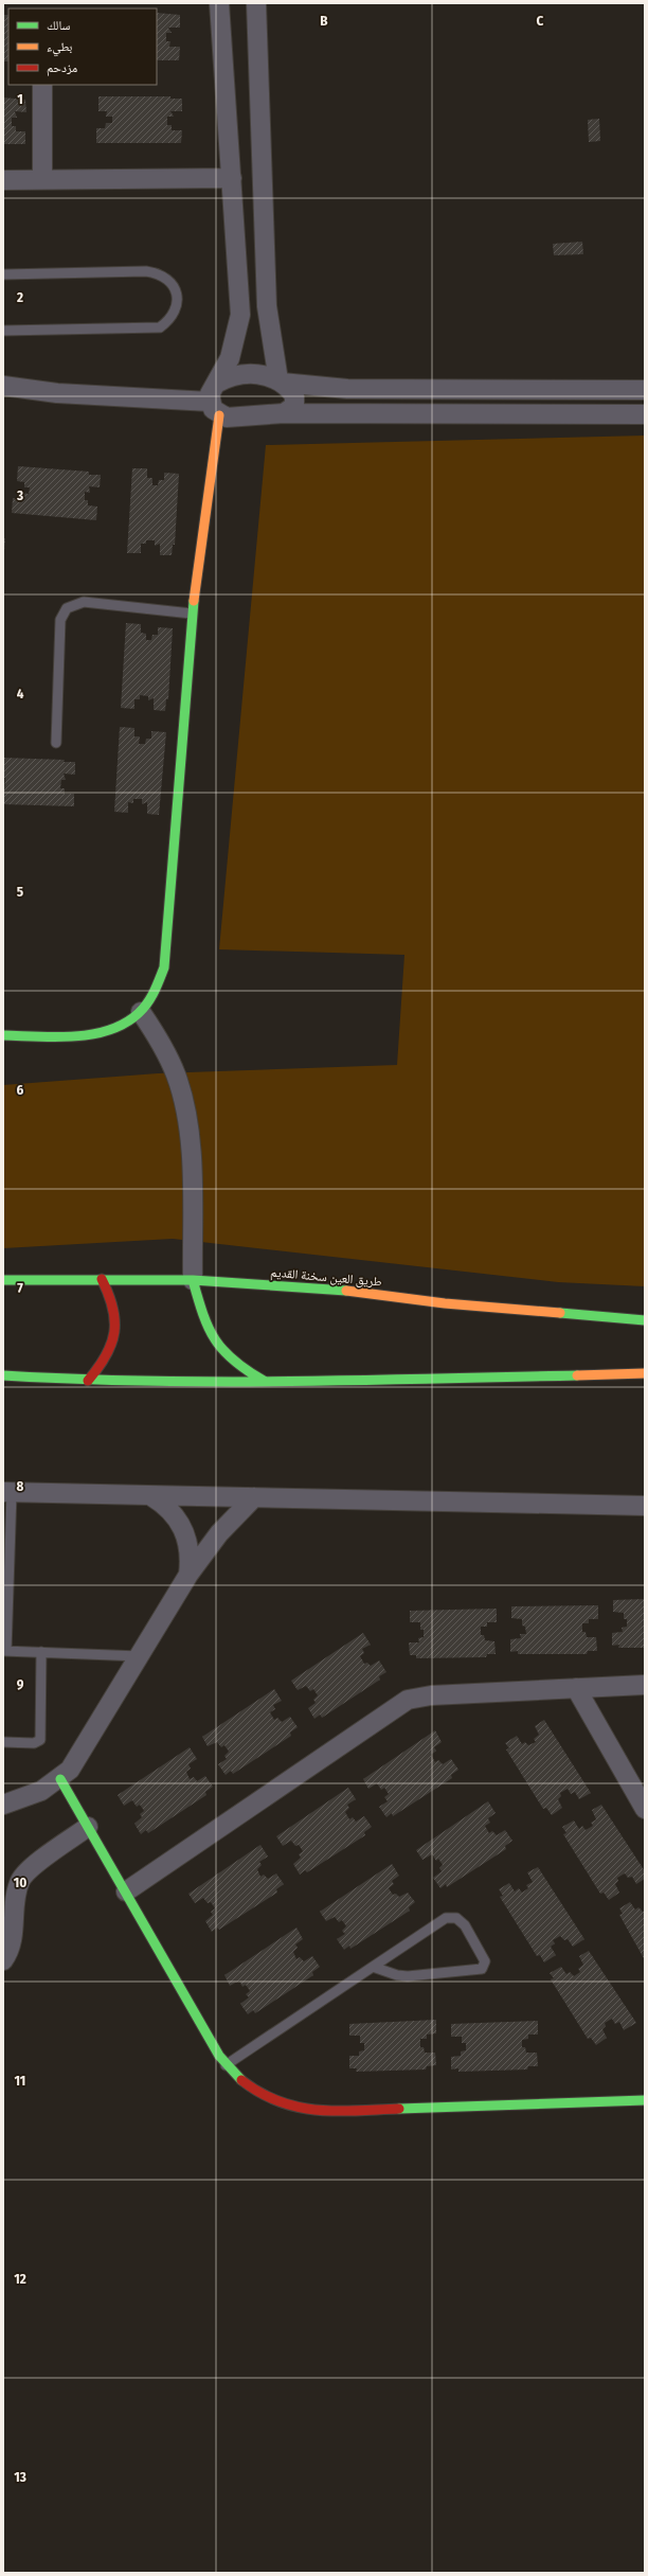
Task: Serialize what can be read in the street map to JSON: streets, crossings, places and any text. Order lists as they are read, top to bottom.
{
  "streets": {
    "main road": ["طريق العين سخنة القديم"]
  },
  "legend": ["سالك", "بطيء", "مزدحم"],
  "grid": {
    "columns": ["B", "C"],
    "rows": [
      "1",
      "2",
      "3",
      "4",
      "5",
      "6",
      "7",
      "8",
      "9",
      "10",
      "11",
      "12",
      "13"
    ]
  }
}
